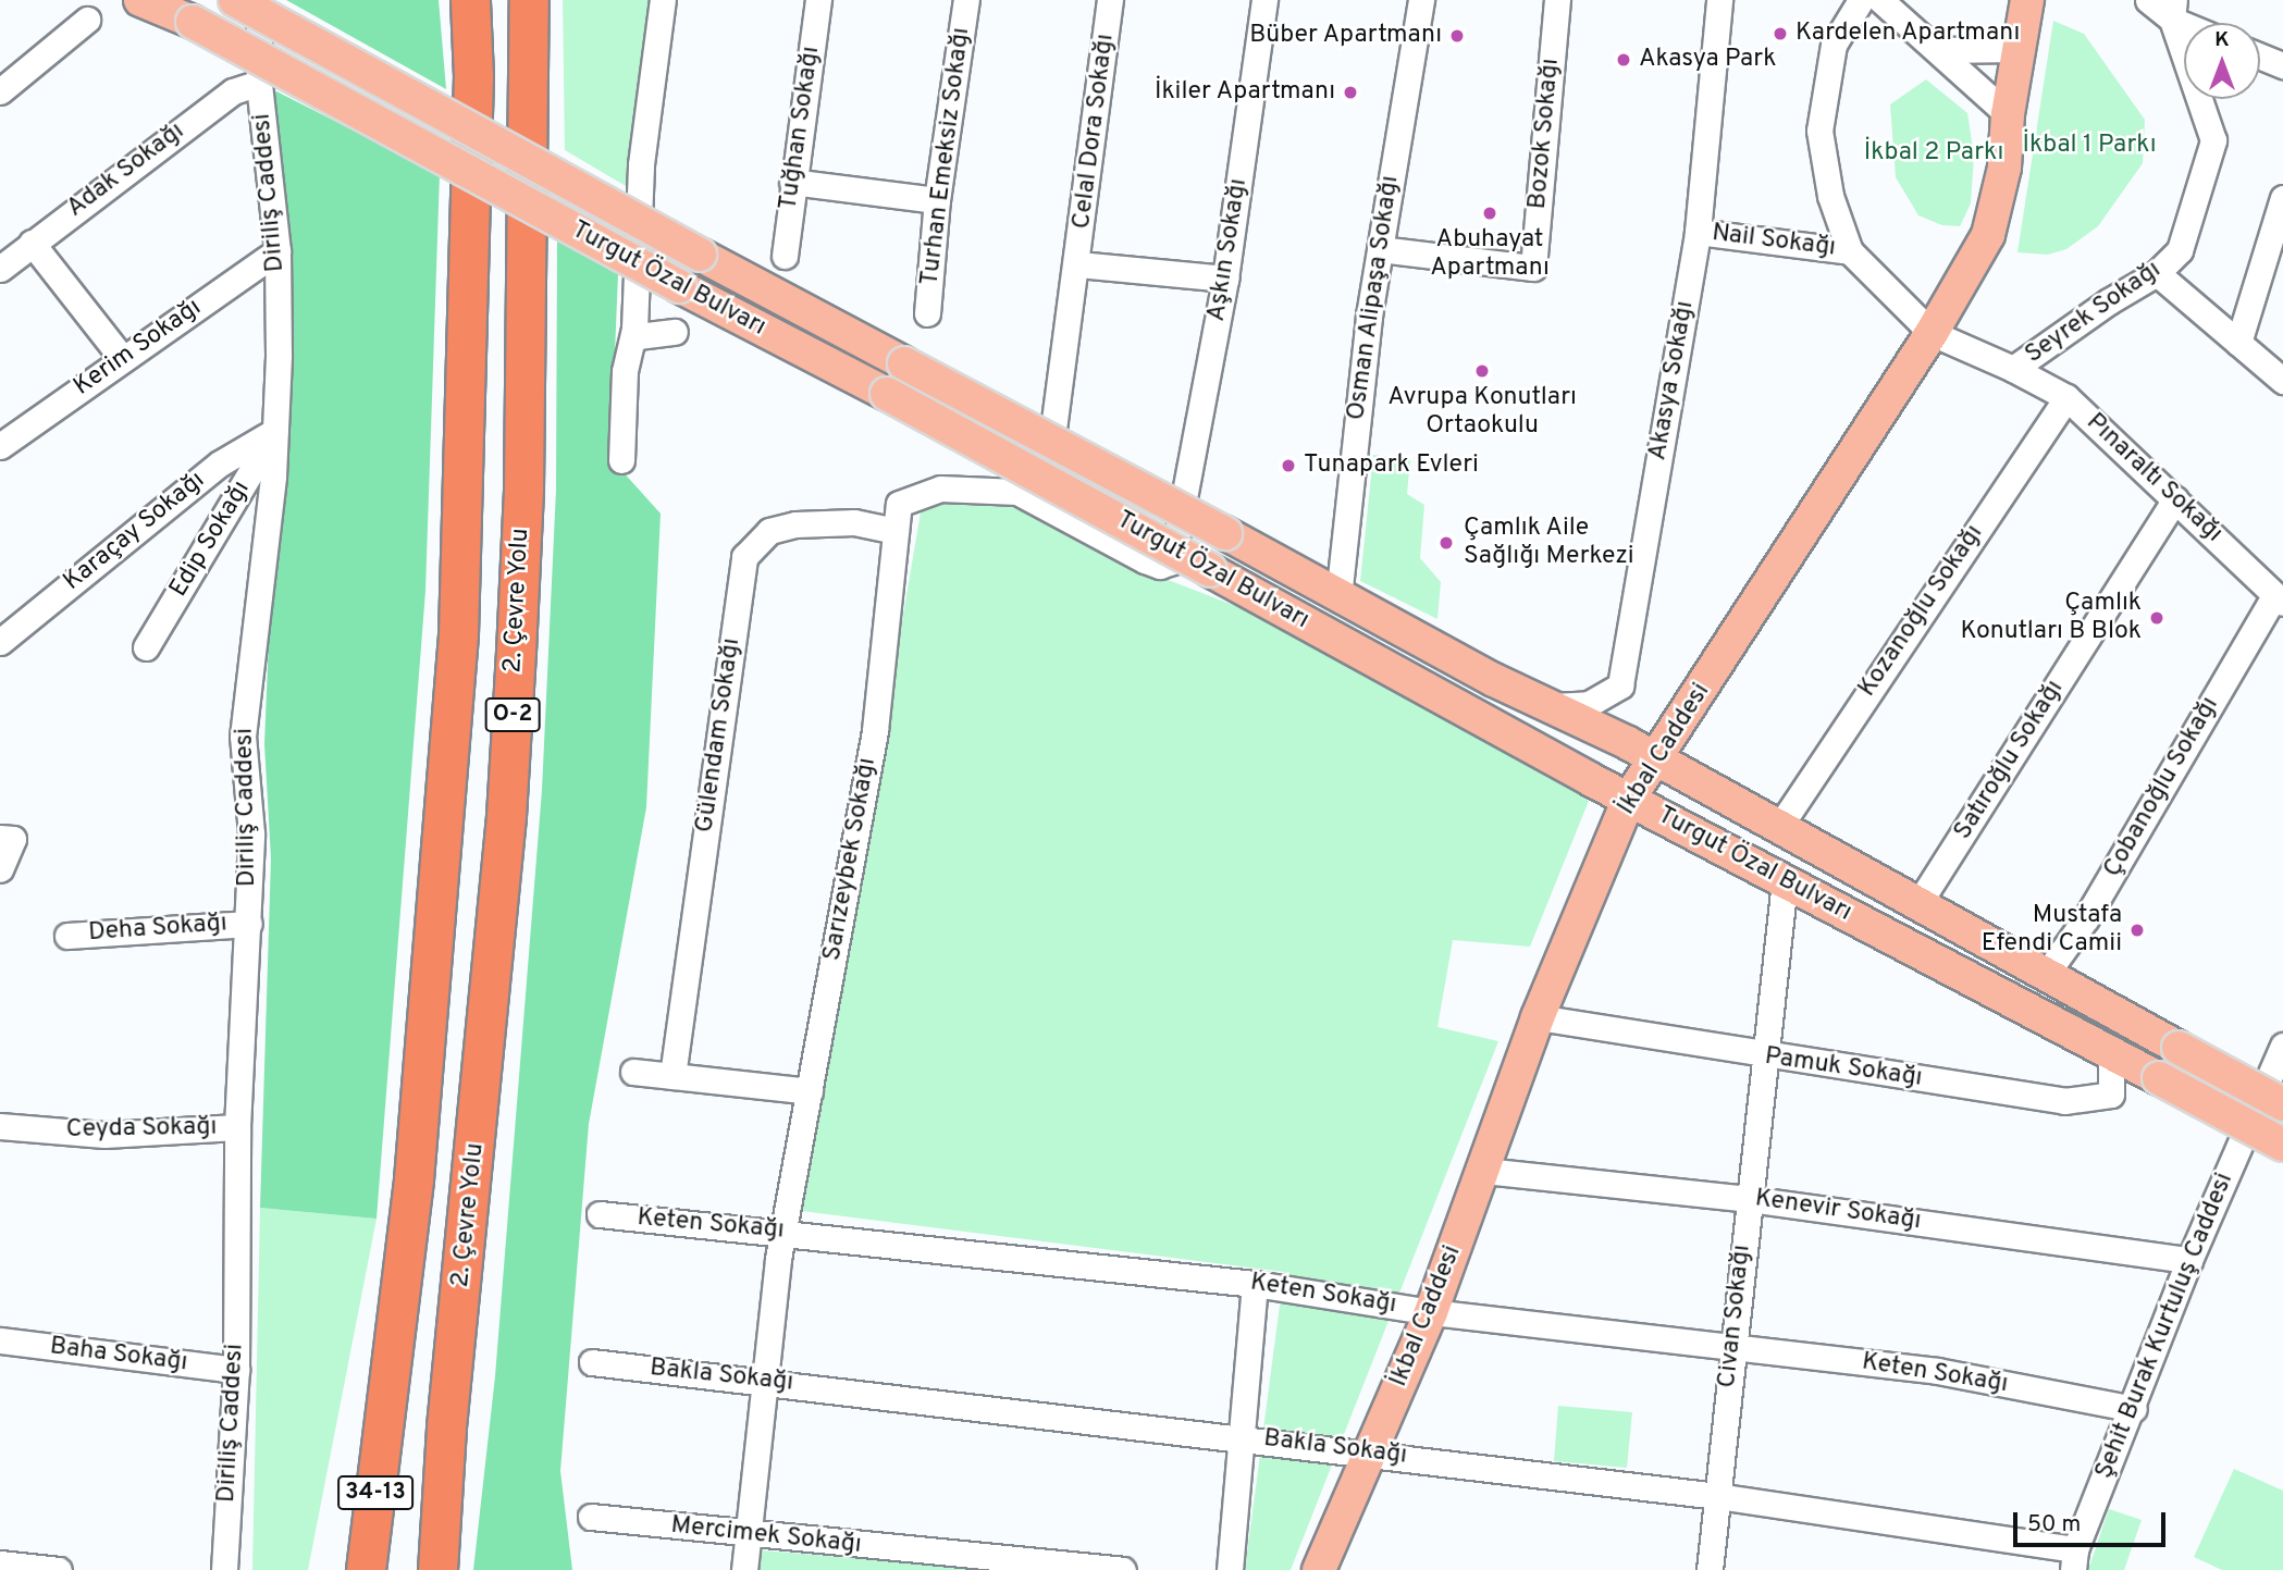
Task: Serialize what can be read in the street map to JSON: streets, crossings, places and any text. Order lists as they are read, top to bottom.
{
  "streets": {
    "highway": ["2. Çevre Yolu", "O-2", "34-13"],
    "main road": ["Turgut Özal Bulvarı", "İkbal Caddesi"],
    "street": [
      "Tuğhan Sokağı",
      "Celal Dora Sokağı",
      "Bozok Sokağı",
      "Turhan Emeksiz Sokağı",
      "Adak Sokağı",
      "Diriliş Caddesi",
      "Nail Sokağı",
      "Aşkın Sokağı",
      "Osman Alipaşa Sokağı",
      "Seyrek Sokağı",
      "Kerim Sokağı",
      "Akasya Sokağı",
      "Pınaraltı Sokağı",
      "Karaçay Sokağı",
      "Edip Sokağı",
      "Kozanoğlu Sokağı",
      "Gülendam Sokağı",
      "Satıroğlu Sokağı",
      "Çobanoğlu Sokağı",
      "Sarızeybek Sokağı",
      "Deha Sokağı",
      "Pamuk Sokağı",
      "Ceyda Sokağı",
      "Kenevir Sokağı",
      "Keten Sokağı",
      "Civan Sokağı",
      "Şehit Burak Kurtuluş Caddesi",
      "Baha Sokağı",
      "Bakla Sokağı",
      "Mercimek Sokağı"
    ]
  },
  "crossings": [
    ["Celal Dora Sokağı", "Aşkın Sokağı"],
    ["Celal Dora Sokağı", "Sarızeybek Sokağı"],
    ["Bozok Sokağı", "Osman Alipaşa Sokağı"],
    ["Adak Sokağı", "Diriliş Caddesi"],
    ["Diriliş Caddesi", "Kerim Sokağı"],
    ["Diriliş Caddesi", "Karaçay Sokağı"],
    ["Diriliş Caddesi", "Edip Sokağı"],
    ["Diriliş Caddesi", "Deha Sokağı"],
    ["Diriliş Caddesi", "Ceyda Sokağı"],
    ["Diriliş Caddesi", "Baha Sokağı"],
    ["Nail Sokağı", "Akasya Sokağı"],
    ["Aşkın Sokağı", "Sarızeybek Sokağı"],
    ["Turgut Özal Bulvarı", "Osman Alipaşa Sokağı"],
    ["Turgut Özal Bulvarı", "Akasya Sokağı"],
    ["Turgut Özal Bulvarı", "Kozanoğlu Sokağı"],
    ["Turgut Özal Bulvarı", "İkbal Caddesi"],
    ["Turgut Özal Bulvarı", "Satıroğlu Sokağı"],
    ["Turgut Özal Bulvarı", "Çobanoğlu Sokağı"],
    ["Turgut Özal Bulvarı", "Pamuk Sokağı"],
    ["Turgut Özal Bulvarı", "Civan Sokağı"],
    ["Turgut Özal Bulvarı", "Şehit Burak Kurtuluş Caddesi"],
    ["Seyrek Sokağı", "Pınaraltı Sokağı"],
    ["Seyrek Sokağı", "İkbal Caddesi"],
    ["Pınaraltı Sokağı", "Kozanoğlu Sokağı"],
    ["Pınaraltı Sokağı", "Satıroğlu Sokağı"],
    ["Pınaraltı Sokağı", "Çobanoğlu Sokağı"],
    ["Karaçay Sokağı", "Edip Sokağı"],
    ["2. Çevre Yolu", "34-13"],
    ["O-2", "34-13"],
    ["Gülendam Sokağı", "Sarızeybek Sokağı"],
    ["İkbal Caddesi", "Pamuk Sokağı"],
    ["İkbal Caddesi", "Kenevir Sokağı"],
    ["İkbal Caddesi", "Keten Sokağı"],
    ["İkbal Caddesi", "Bakla Sokağı"],
    ["Sarızeybek Sokağı", "Keten Sokağı"],
    ["Sarızeybek Sokağı", "Bakla Sokağı"],
    ["Sarızeybek Sokağı", "Mercimek Sokağı"],
    ["Pamuk Sokağı", "Civan Sokağı"],
    ["Kenevir Sokağı", "Civan Sokağı"],
    ["Kenevir Sokağı", "Şehit Burak Kurtuluş Caddesi"],
    ["Keten Sokağı", "Civan Sokağı"],
    ["Keten Sokağı", "Şehit Burak Kurtuluş Caddesi"],
    ["Civan Sokağı", "Bakla Sokağı"],
    ["Şehit Burak Kurtuluş Caddesi", "Bakla Sokağı"]
  ],
  "parks": ["İkbal 1 Parkı", "İkbal 2 Parkı"],
  "places": [
    "Kardelen Apartmanı",
    "Büber Apartmanı",
    "Akasya Park",
    "İkiler Apartmanı",
    "Abuhayat Apartmanı",
    "Avrupa Konutları Ortaokulu",
    "Tunapark Evleri",
    "Çamlık Aile Sağlığı Merkezi",
    "Çamlık Konutları B Blok",
    "Mustafa Efendi Camii"
  ],
  "scale_bar": "50 m",
  "north": "top"
}
